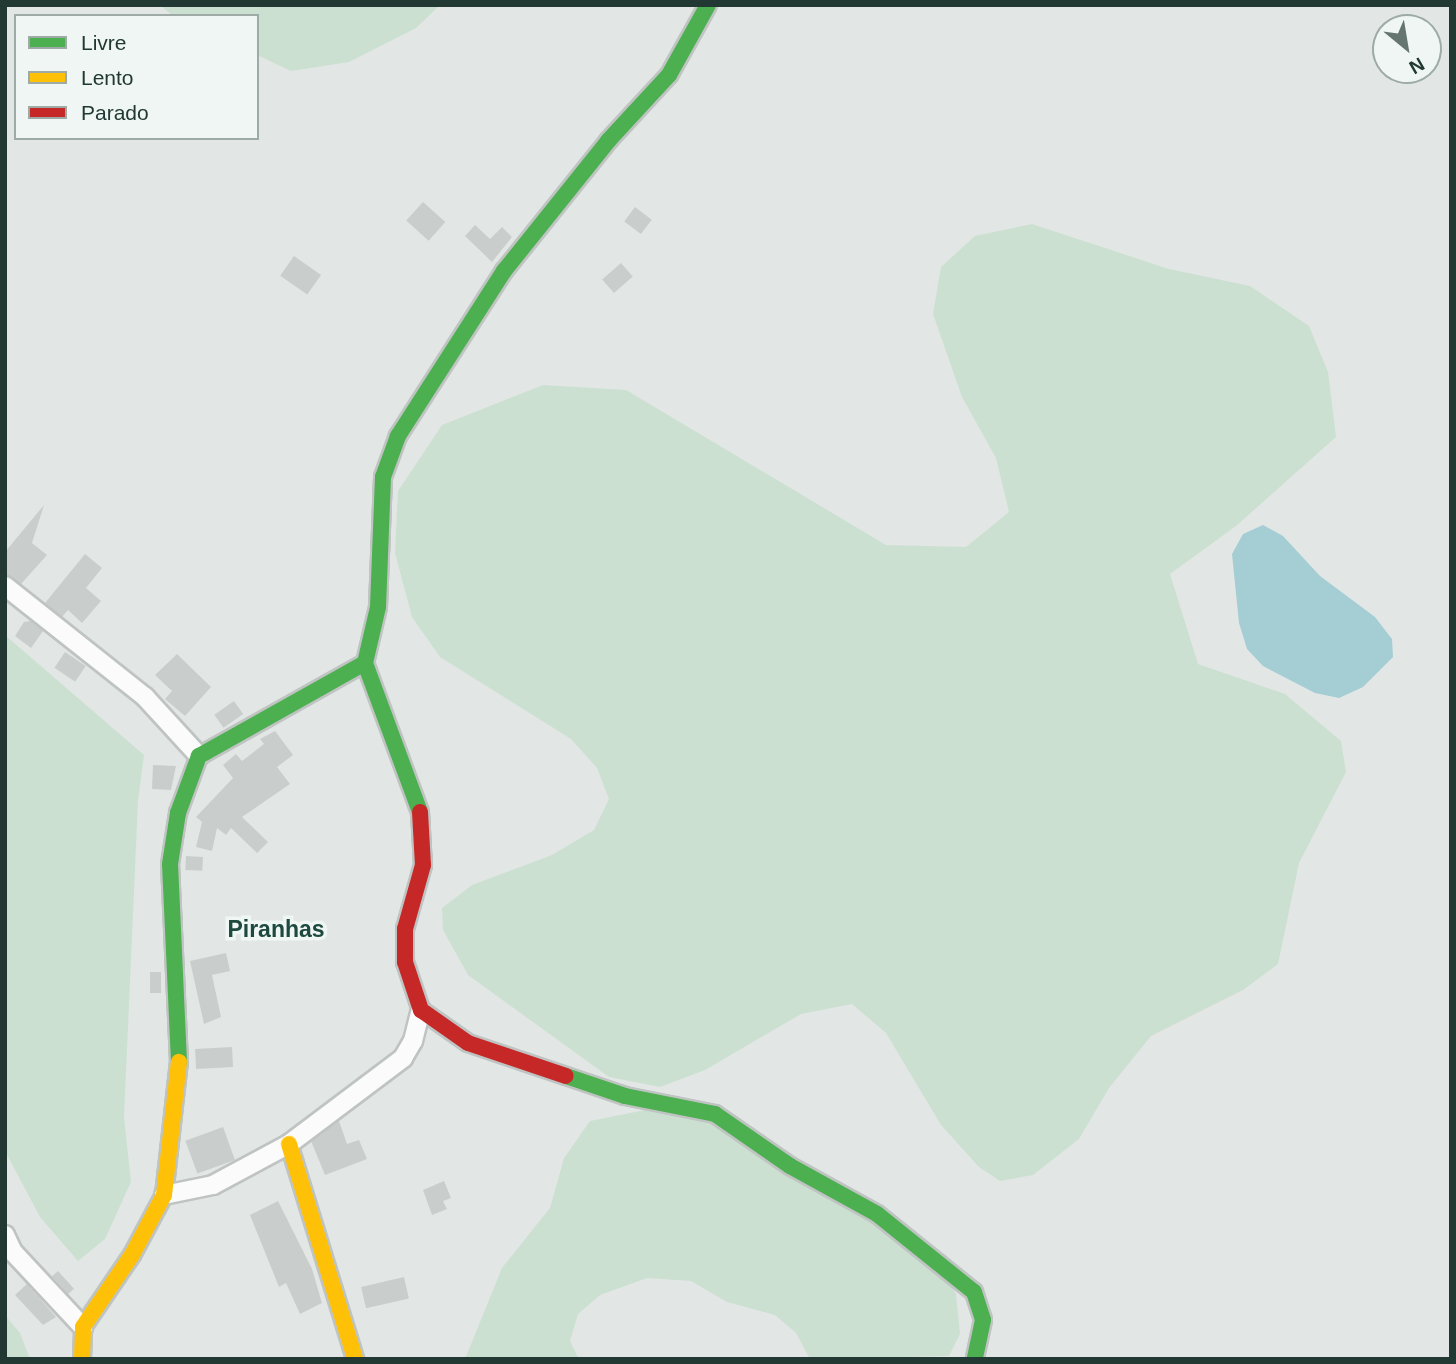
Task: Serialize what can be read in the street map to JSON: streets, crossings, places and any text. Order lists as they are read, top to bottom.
{
  "districts": ["Piranhas"],
  "legend": ["Livre", "Lento", "Parado"],
  "north": "bottom right"
}
